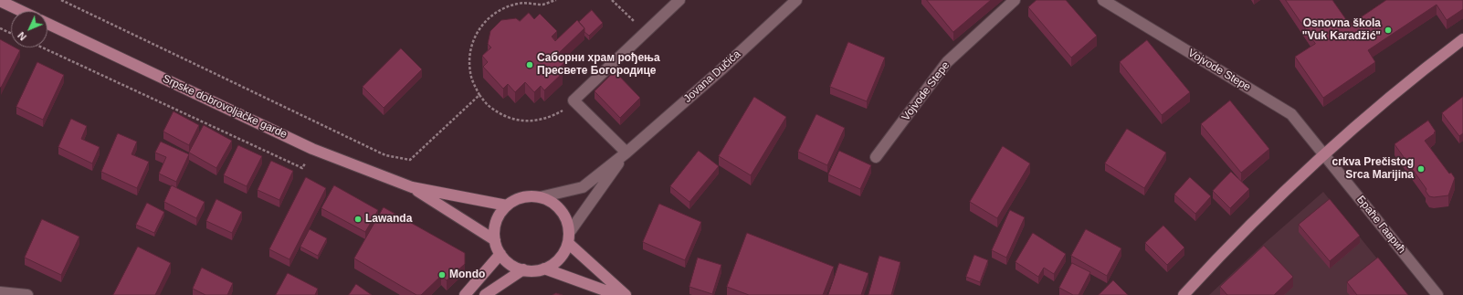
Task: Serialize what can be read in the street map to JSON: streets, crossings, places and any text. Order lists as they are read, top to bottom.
{
  "streets": {
    "main road": ["Srpske dobrovoljačke garde"],
    "street": ["Vojvode Stepe", "Jovana Dučića", "Браће Гаврић"]
  },
  "crossings": [
    ["Vojvode Stepe", "Браће Гаврић"]
  ],
  "places": [
    "Osnovna škola \"Vuk Karadžić\"",
    "Саборни храм рођења Пресвете Богородице",
    "crkva Prečistog Srca Marijina",
    "Lawanda",
    "Mondo"
  ],
  "north": "bottom left"
}
